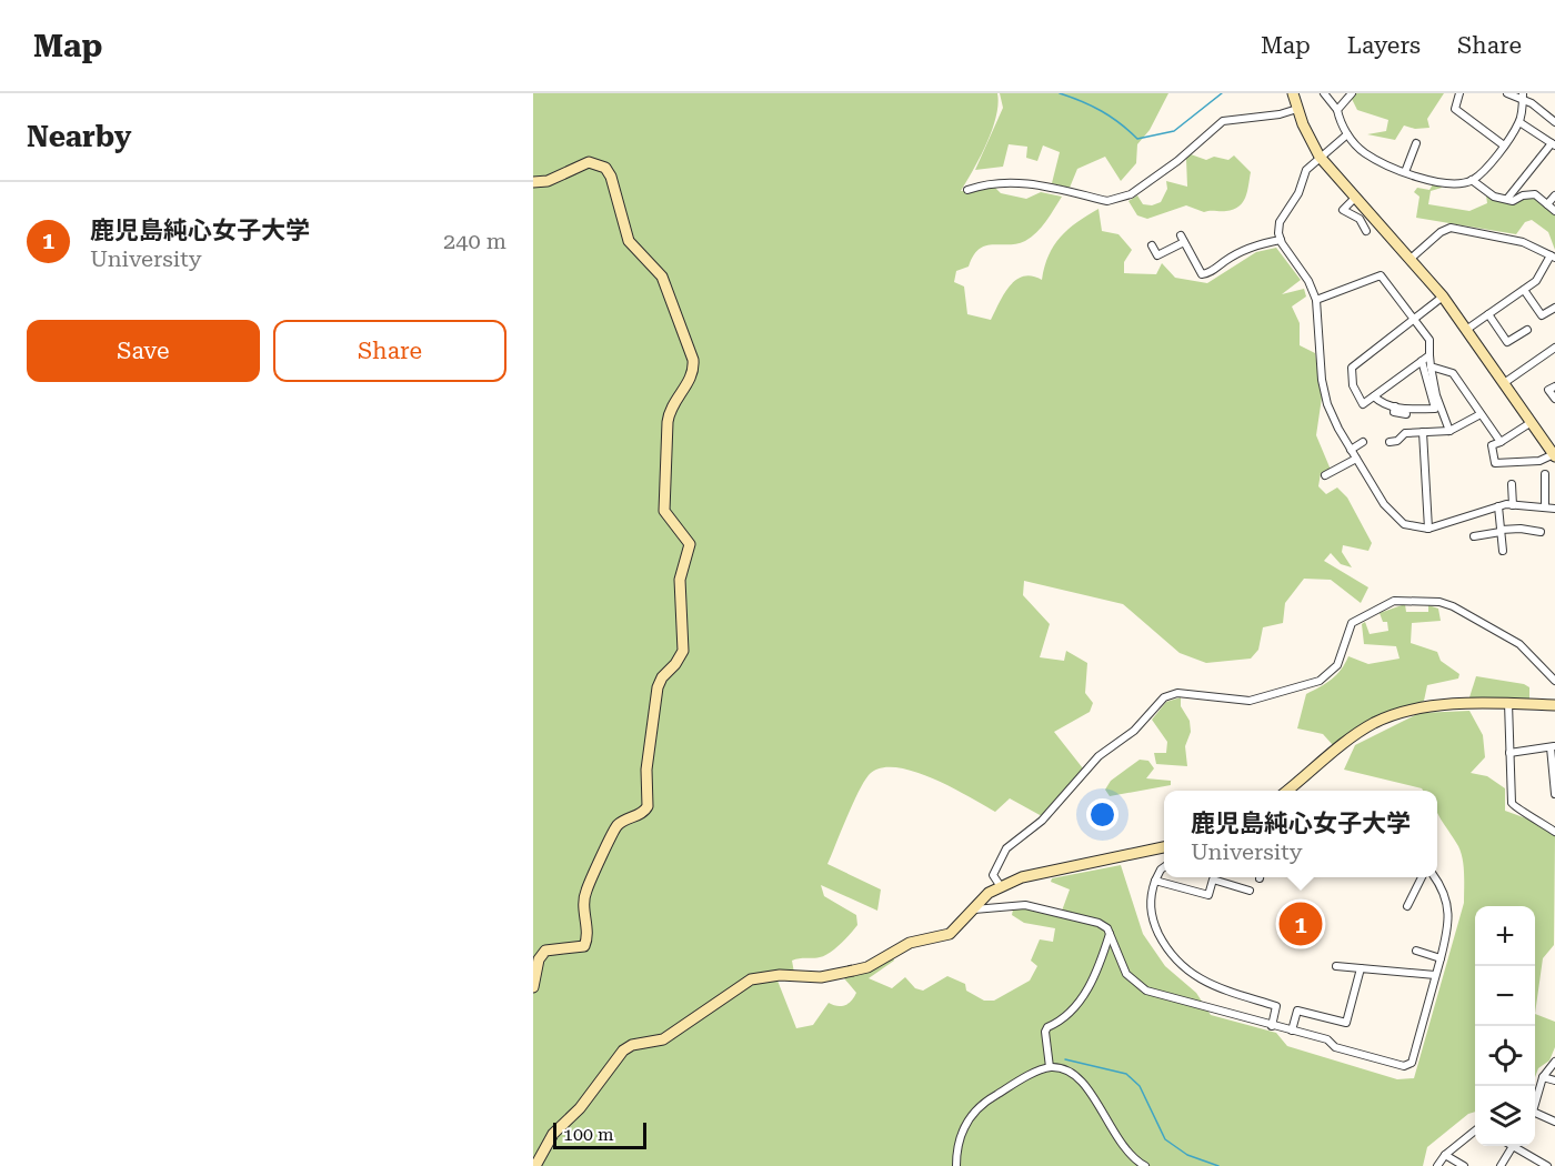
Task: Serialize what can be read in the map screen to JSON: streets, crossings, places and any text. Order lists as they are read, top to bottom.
{
  "scale_bar": "100 m",
  "page": {
    "header": "Map",
    "nav": ["Map", "Layers", "Share"],
    "heading": "Nearby",
    "list": [
      {
        "mark": "1",
        "name": "鹿児島純心女子大学",
        "note": "University",
        "value": "240 m"
      }
    ],
    "buttons": ["Save", "Share"],
    "popup": ["鹿児島純心女子大学", "University"],
    "pins": "1",
    "map_buttons": ["+", "−"],
    "scale": "100 m"
  }
}
